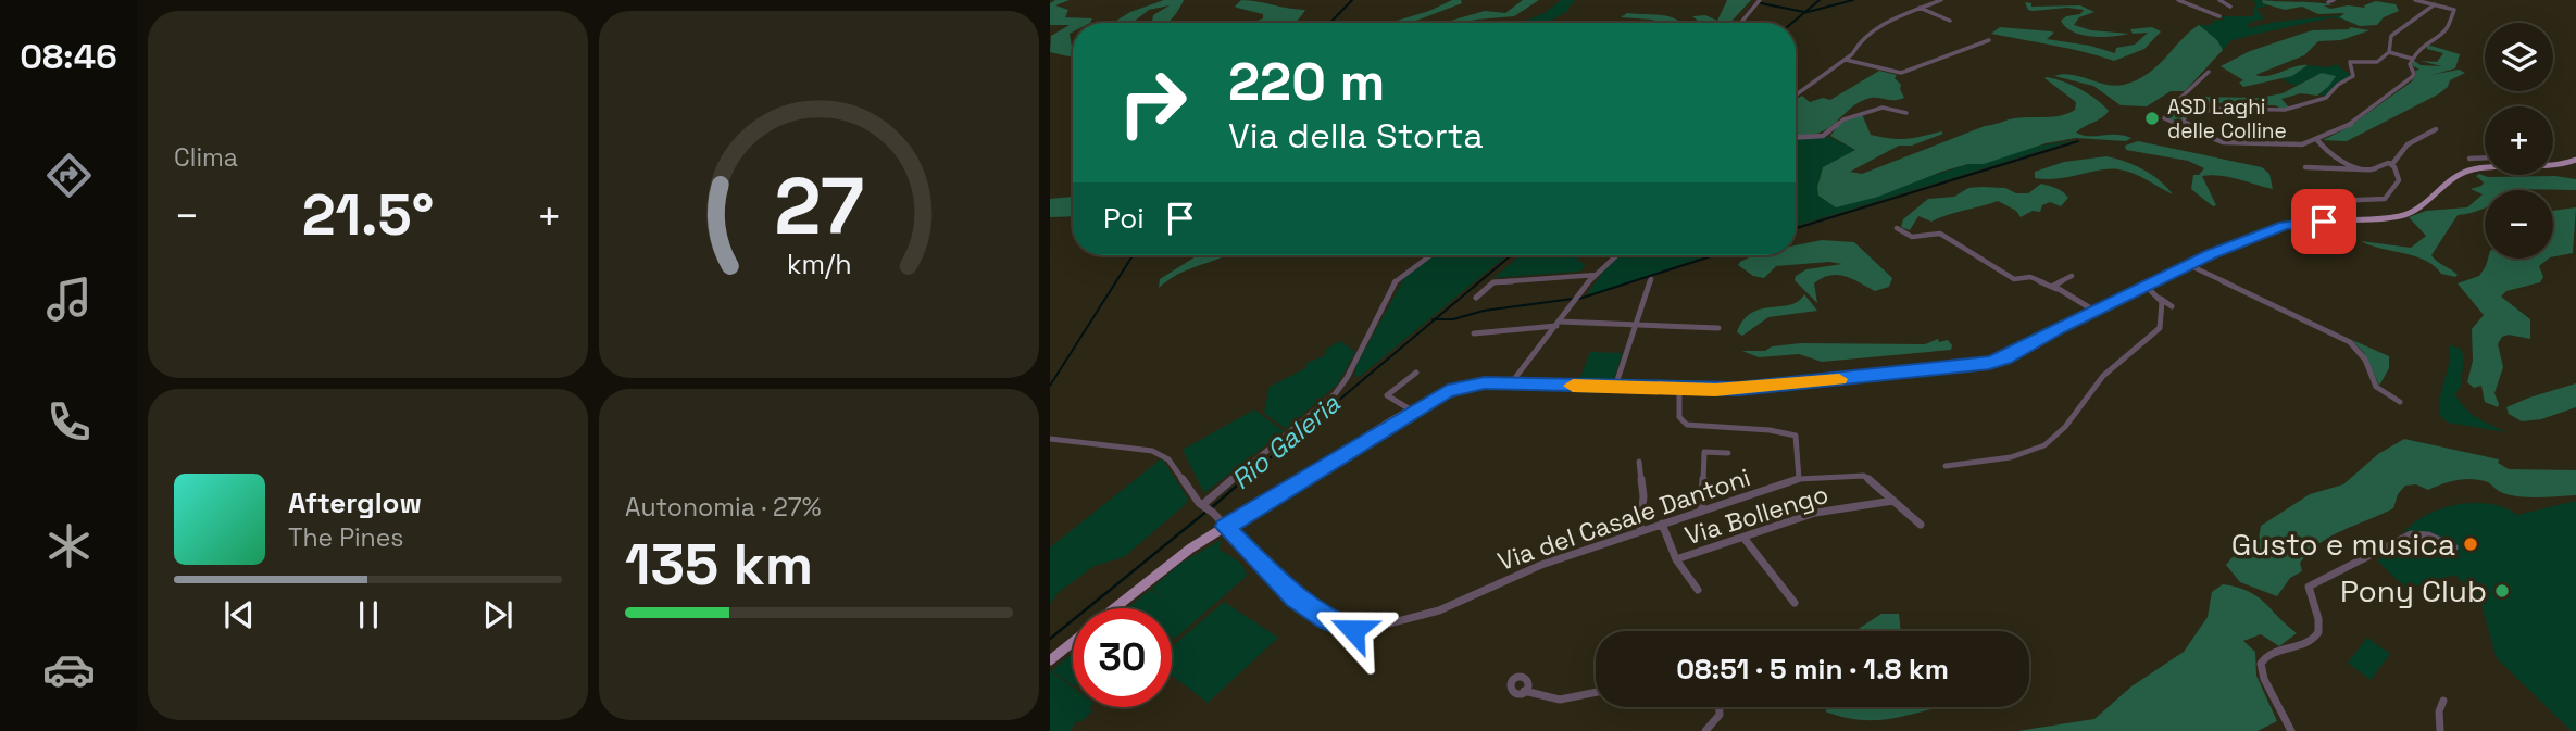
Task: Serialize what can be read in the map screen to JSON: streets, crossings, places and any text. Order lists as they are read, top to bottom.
{
  "streets": {
    "street": ["Via Bollengo", "Via del Casale Dantoni"]
  },
  "water": ["Rio Galeria"],
  "places": ["ASD Laghi delle Colline", "Gusto e musica", "Pony Club"],
  "page": {
    "tabs": "08:46",
    "tile": [
      "Clima",
      ["Autonomia · 27%", "135 km"]
    ],
    "map_buttons": ["+", "−"],
    "turn": ["220 m", "Via della Storta"],
    "then": "Poi",
    "heat": ["−", "21.5°", "+"],
    "song": ["Afterglow", "The Pines"],
    "limit": "30",
    "trip": "08:51 · 5 min · 1.8 km",
    "gauge": ["27", "km/h"]
  }
}
